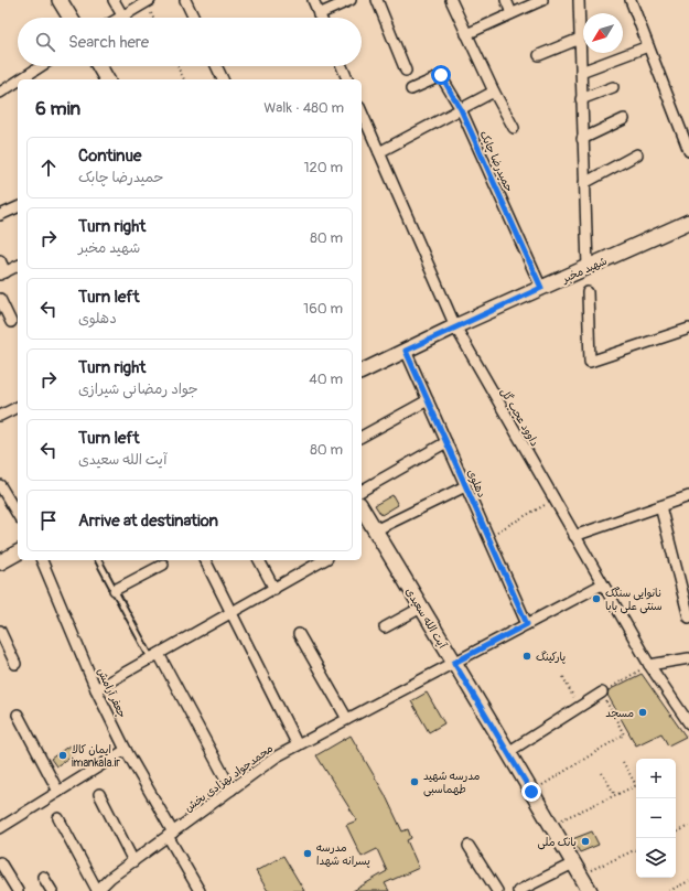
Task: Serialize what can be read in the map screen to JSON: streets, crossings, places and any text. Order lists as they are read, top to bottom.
{
  "streets": {
    "main road": ["شهید مخبر", "آیت الله سعیدی"],
    "street": [
      "حمیدرضا چابک",
      "داوود عجب گل",
      "دهلوی",
      "جعفر آرامش",
      "محمدجواد بهزادی بخش"
    ]
  },
  "crossings": [
    ["حمیدرضا چابک", "شهید مخبر"],
    ["شهید مخبر", "داوود عجب گل"],
    ["شهید مخبر", "دهلوی"],
    ["داوود عجب گل", "محمدجواد بهزادی بخش"],
    ["دهلوی", "محمدجواد بهزادی بخش"],
    ["آیت الله سعیدی", "محمدجواد بهزادی بخش"],
    ["جعفر آرامش", "محمدجواد بهزادی بخش"]
  ],
  "places": [
    "نانوایی سنگک سنتی علی بابا",
    "پارکینگ",
    "مسجد",
    "ایمان کالا imankala.ir",
    "مدرسه شهید طهماسبی",
    "بانک ملی",
    "مدرسه پسرانه شهدا"
  ],
  "north": "bottom left",
  "page": {
    "search": "Search here",
    "heading": ["6 min", "Walk · 480 m"],
    "list": [
      ["Continue", "حمیدرضا چابک", "120 m"],
      ["Turn right", "شهید مخبر", "80 m"],
      ["Turn left", "دهلوی", "160 m"],
      ["Turn right", "جواد رمضانی شیرازی", "40 m"],
      ["Turn left", "آیت الله سعیدی", "80 m"],
      "Arrive at destination"
    ],
    "map_buttons": ["+", "−"]
  }
}
